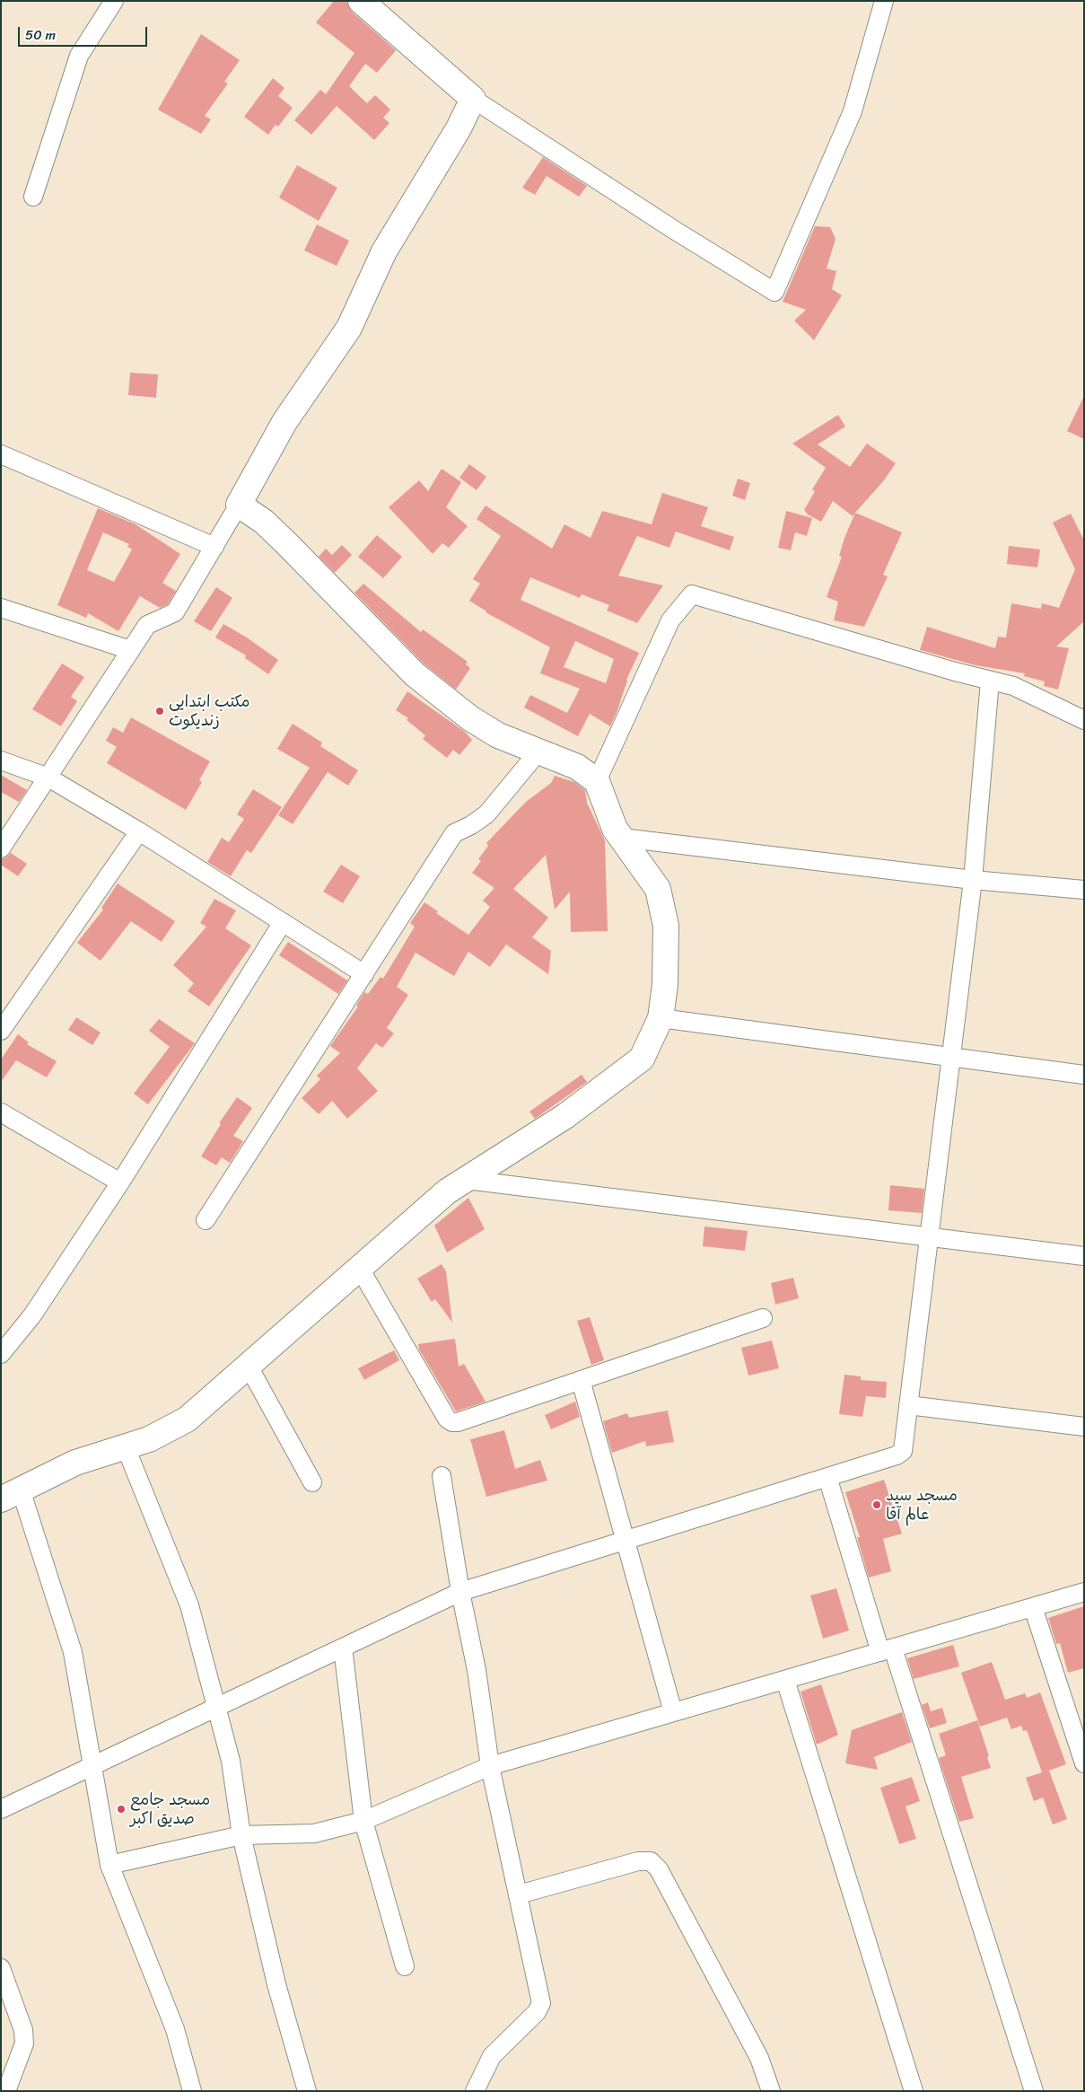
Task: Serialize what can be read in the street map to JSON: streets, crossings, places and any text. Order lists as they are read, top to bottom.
{
  "places": ["مکتب ابتدایی زندیکوت", "مسجد سید عالم آقا", "مسجد جامع صدیق اکبر"],
  "scale_bar": "50 m"
}
